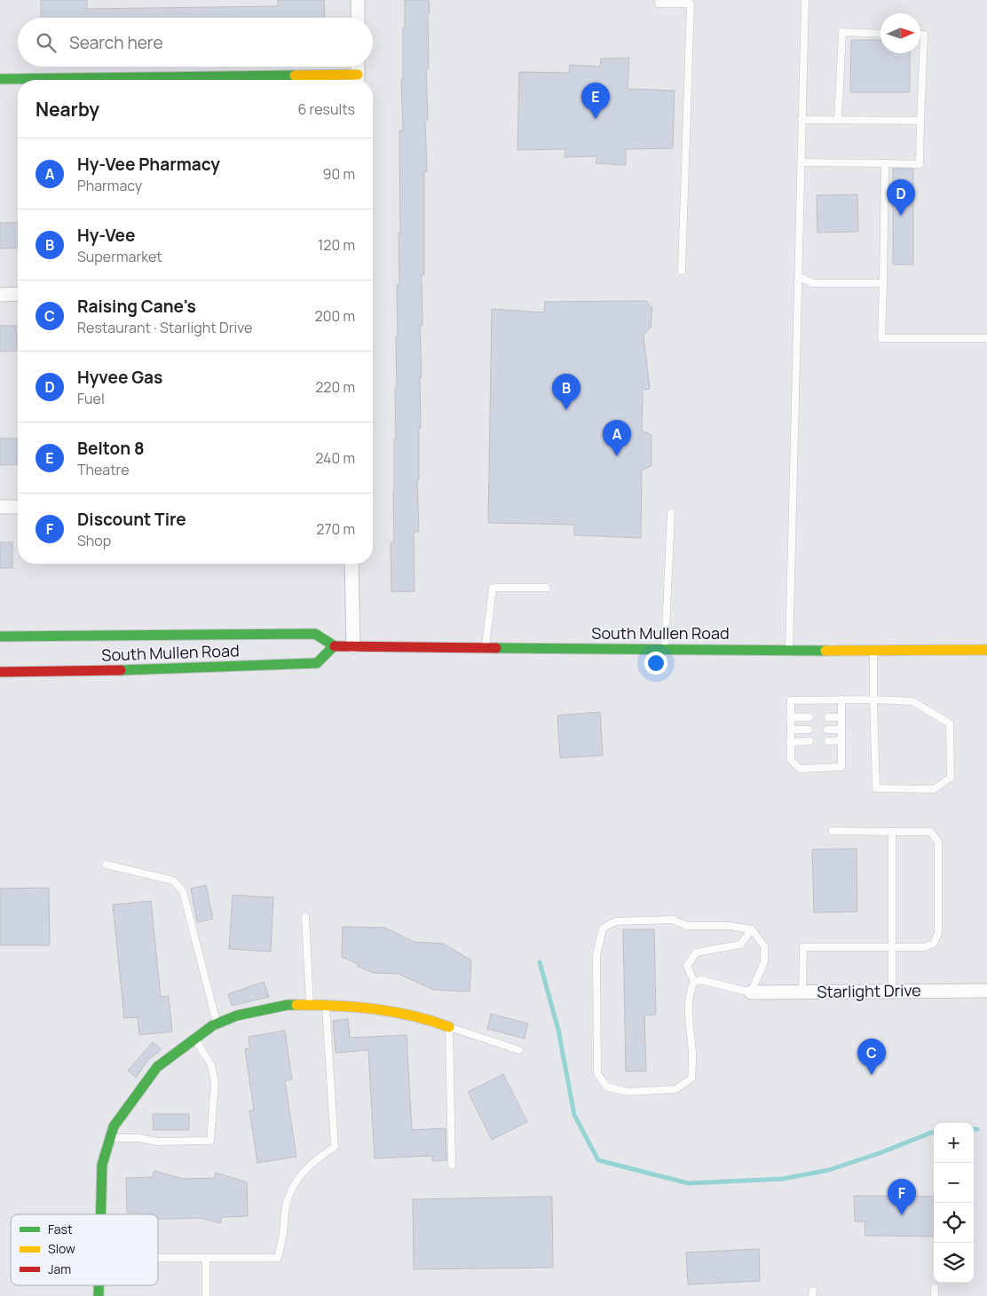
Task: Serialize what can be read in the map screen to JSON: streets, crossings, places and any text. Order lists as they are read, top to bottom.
{
  "streets": {
    "street": ["South Mullen Road", "Starlight Drive"]
  },
  "legend": ["Fast", "Slow", "Jam"],
  "north": "right",
  "page": {
    "search": "Search here",
    "heading": ["Nearby", "6 results"],
    "pins": [
      "E",
      "D",
      "B",
      "A",
      "C",
      "F"
    ],
    "list": [
      {
        "mark": "A",
        "name": "Hy-Vee Pharmacy",
        "note": "Pharmacy",
        "value": "90 m"
      },
      {
        "mark": "B",
        "name": "Hy-Vee",
        "note": "Supermarket",
        "value": "120 m"
      },
      {
        "mark": "C",
        "name": "Raising Cane's",
        "note": "Restaurant · Starlight Drive",
        "value": "200 m"
      },
      {
        "mark": "D",
        "name": "Hyvee Gas",
        "note": "Fuel",
        "value": "220 m"
      },
      {
        "mark": "E",
        "name": "Belton 8",
        "note": "Theatre",
        "value": "240 m"
      },
      {
        "mark": "F",
        "name": "Discount Tire",
        "note": "Shop",
        "value": "270 m"
      }
    ],
    "map_buttons": ["+", "−"]
  }
}
